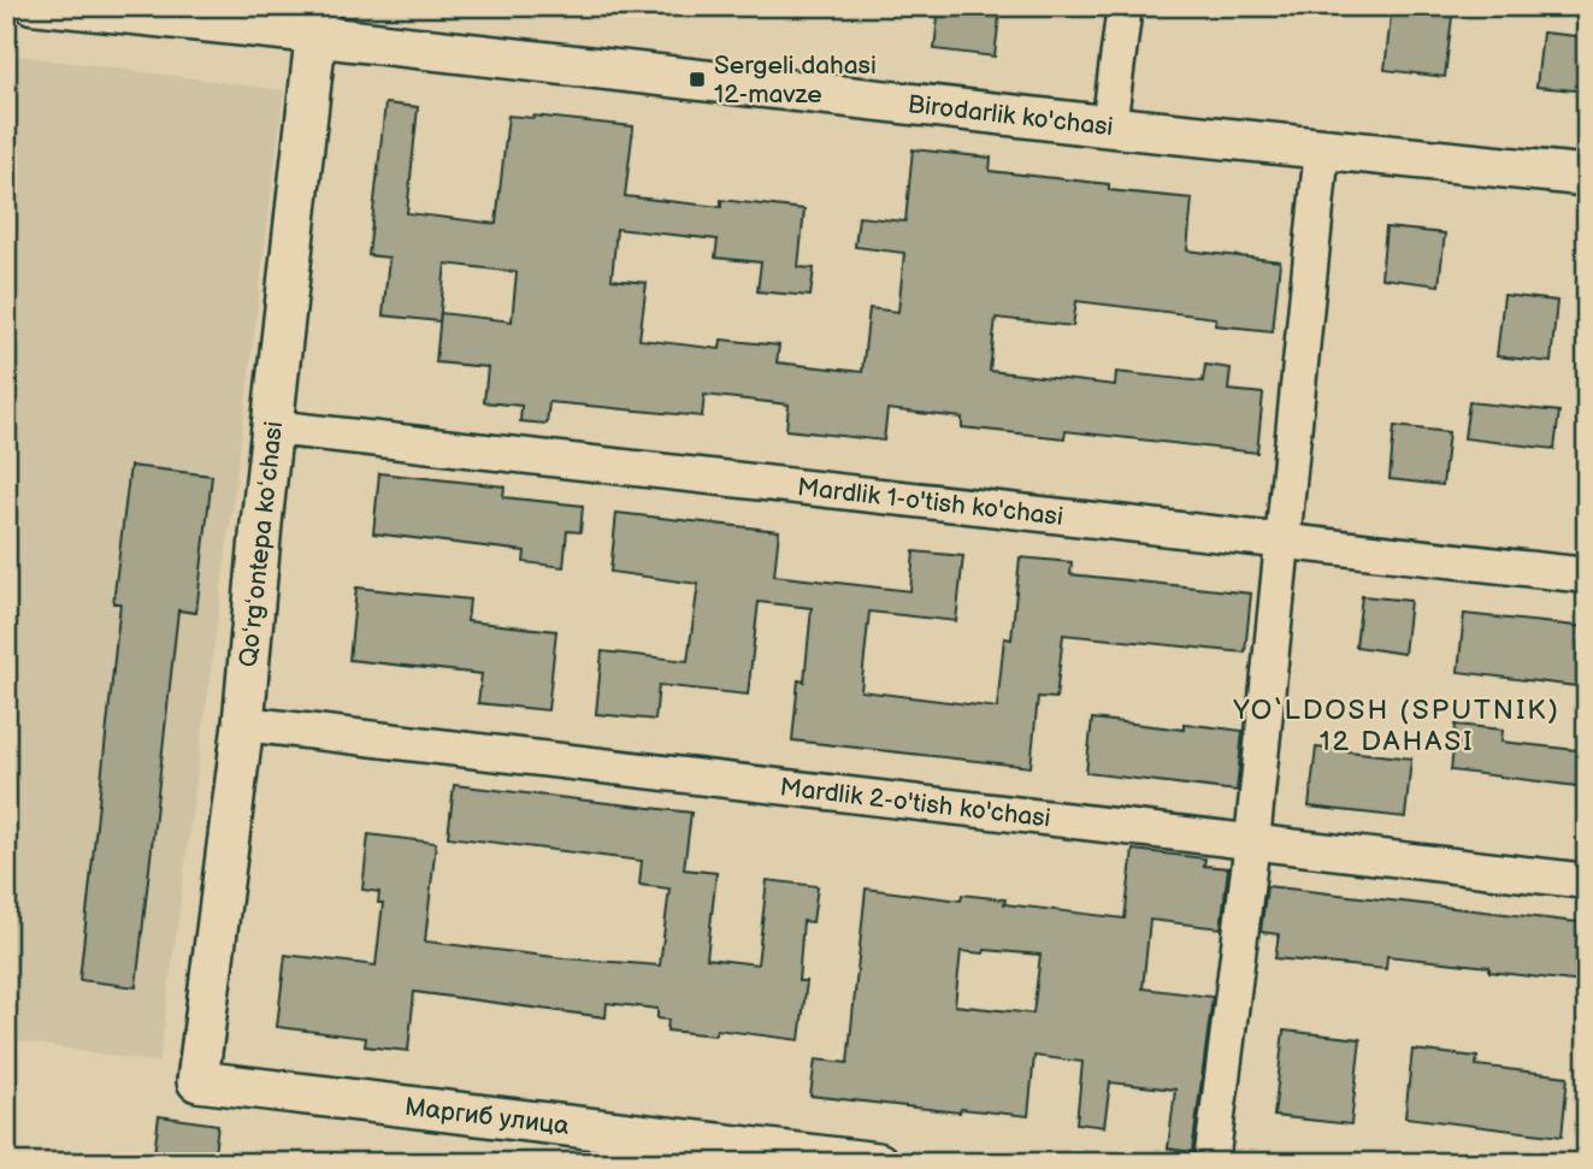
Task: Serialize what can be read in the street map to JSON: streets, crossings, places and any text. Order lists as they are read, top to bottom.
{
  "streets": {
    "street": [
      "Birodarlik ko'chasi",
      "Mardlik 1-o'tish ko'chasi",
      "Qoʻrgʻontepa koʻchasi",
      "Mardlik 2-o'tish ko'chasi",
      "Маргиб улица"
    ]
  },
  "crossings": [
    ["Birodarlik ko'chasi", "Qoʻrgʻontepa koʻchasi"],
    ["Mardlik 1-o'tish ko'chasi", "Qoʻrgʻontepa koʻchasi"],
    ["Qoʻrgʻontepa koʻchasi", "Mardlik 2-o'tish ko'chasi"],
    ["Qoʻrgʻontepa koʻchasi", "Маргиб улица"]
  ],
  "districts": ["YO‘LDOSH (SPUTNIK) 12 DAHASI"],
  "places": {
    "transit": ["Sergeli dahasi 12-mavze"]
  }
}
